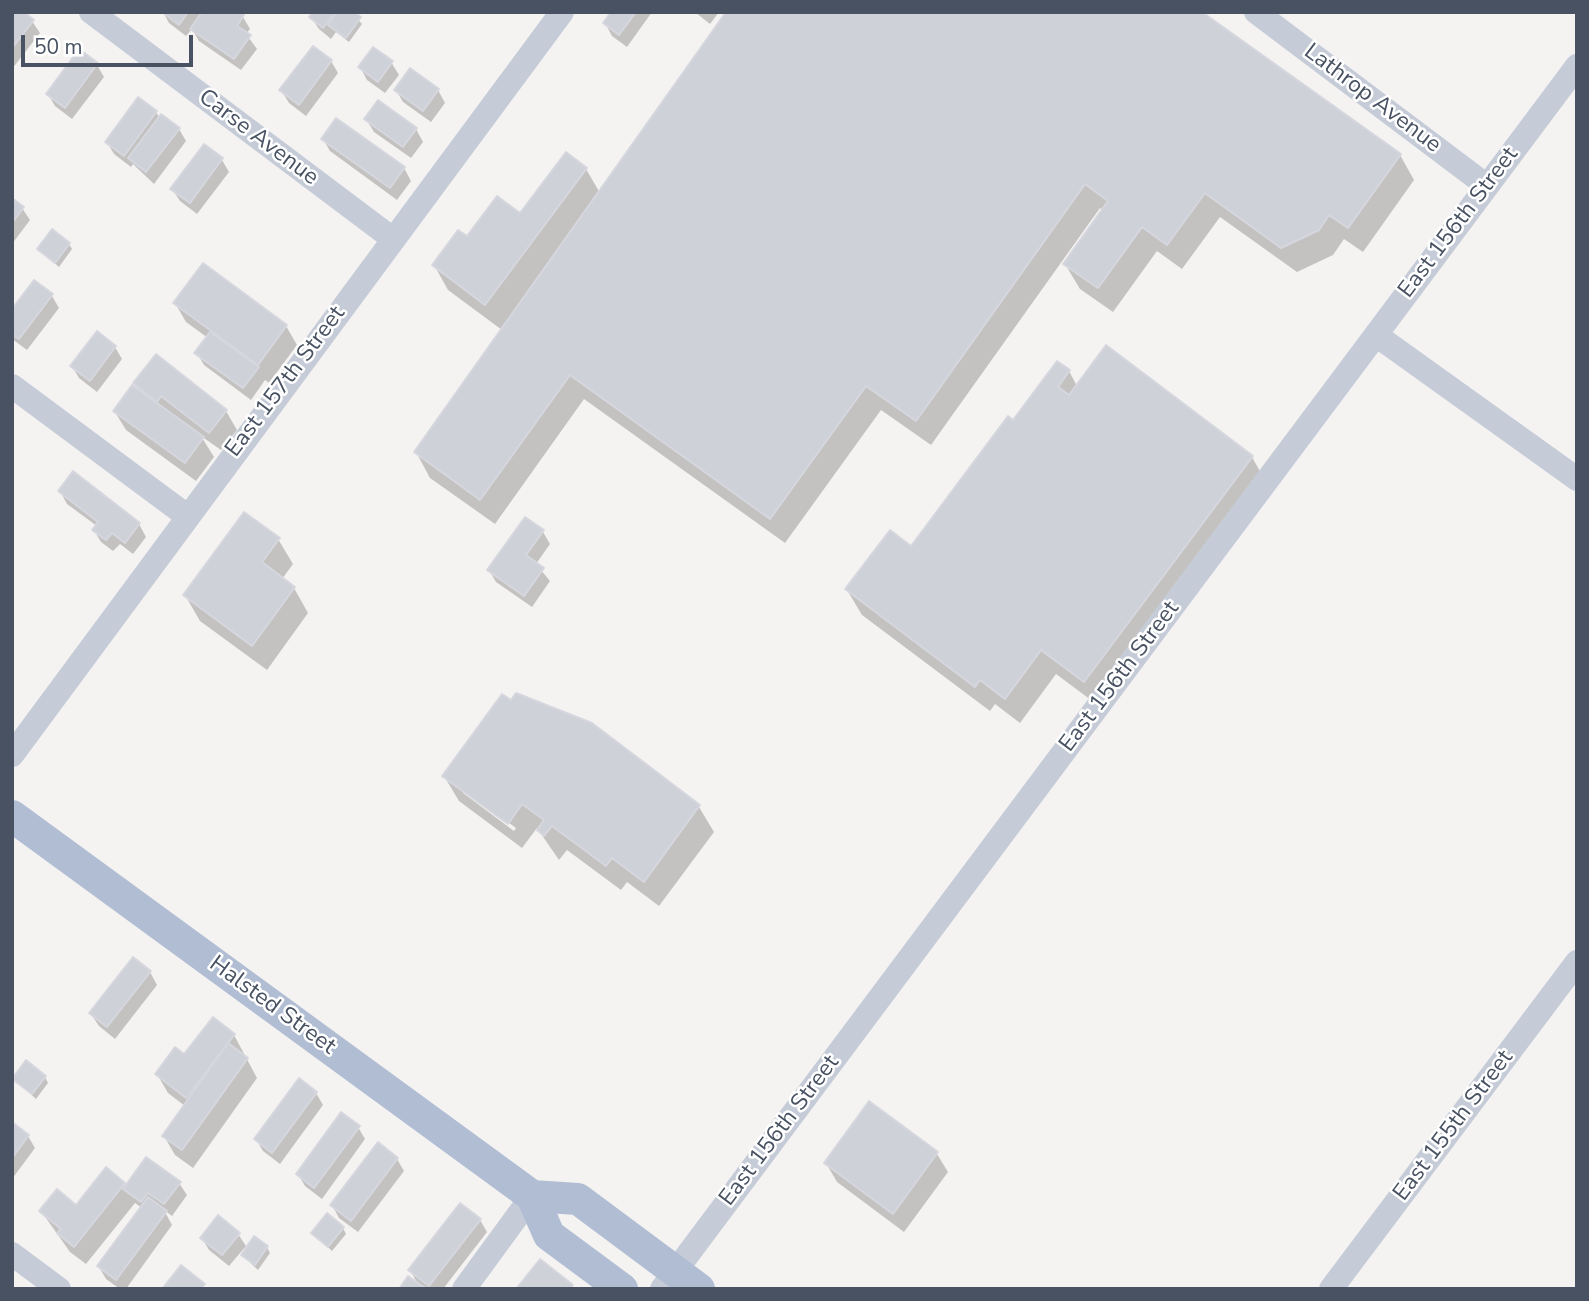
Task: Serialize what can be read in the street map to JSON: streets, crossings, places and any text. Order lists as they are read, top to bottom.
{
  "streets": {
    "main road": ["Halsted Street"],
    "street": [
      "Lathrop Avenue",
      "Carse Avenue",
      "East 156th Street",
      "East 157th Street",
      "East 155th Street"
    ]
  },
  "crossings": [
    ["Lathrop Avenue", "East 156th Street"],
    ["Carse Avenue", "East 157th Street"]
  ],
  "scale_bar": "50 m"
}
